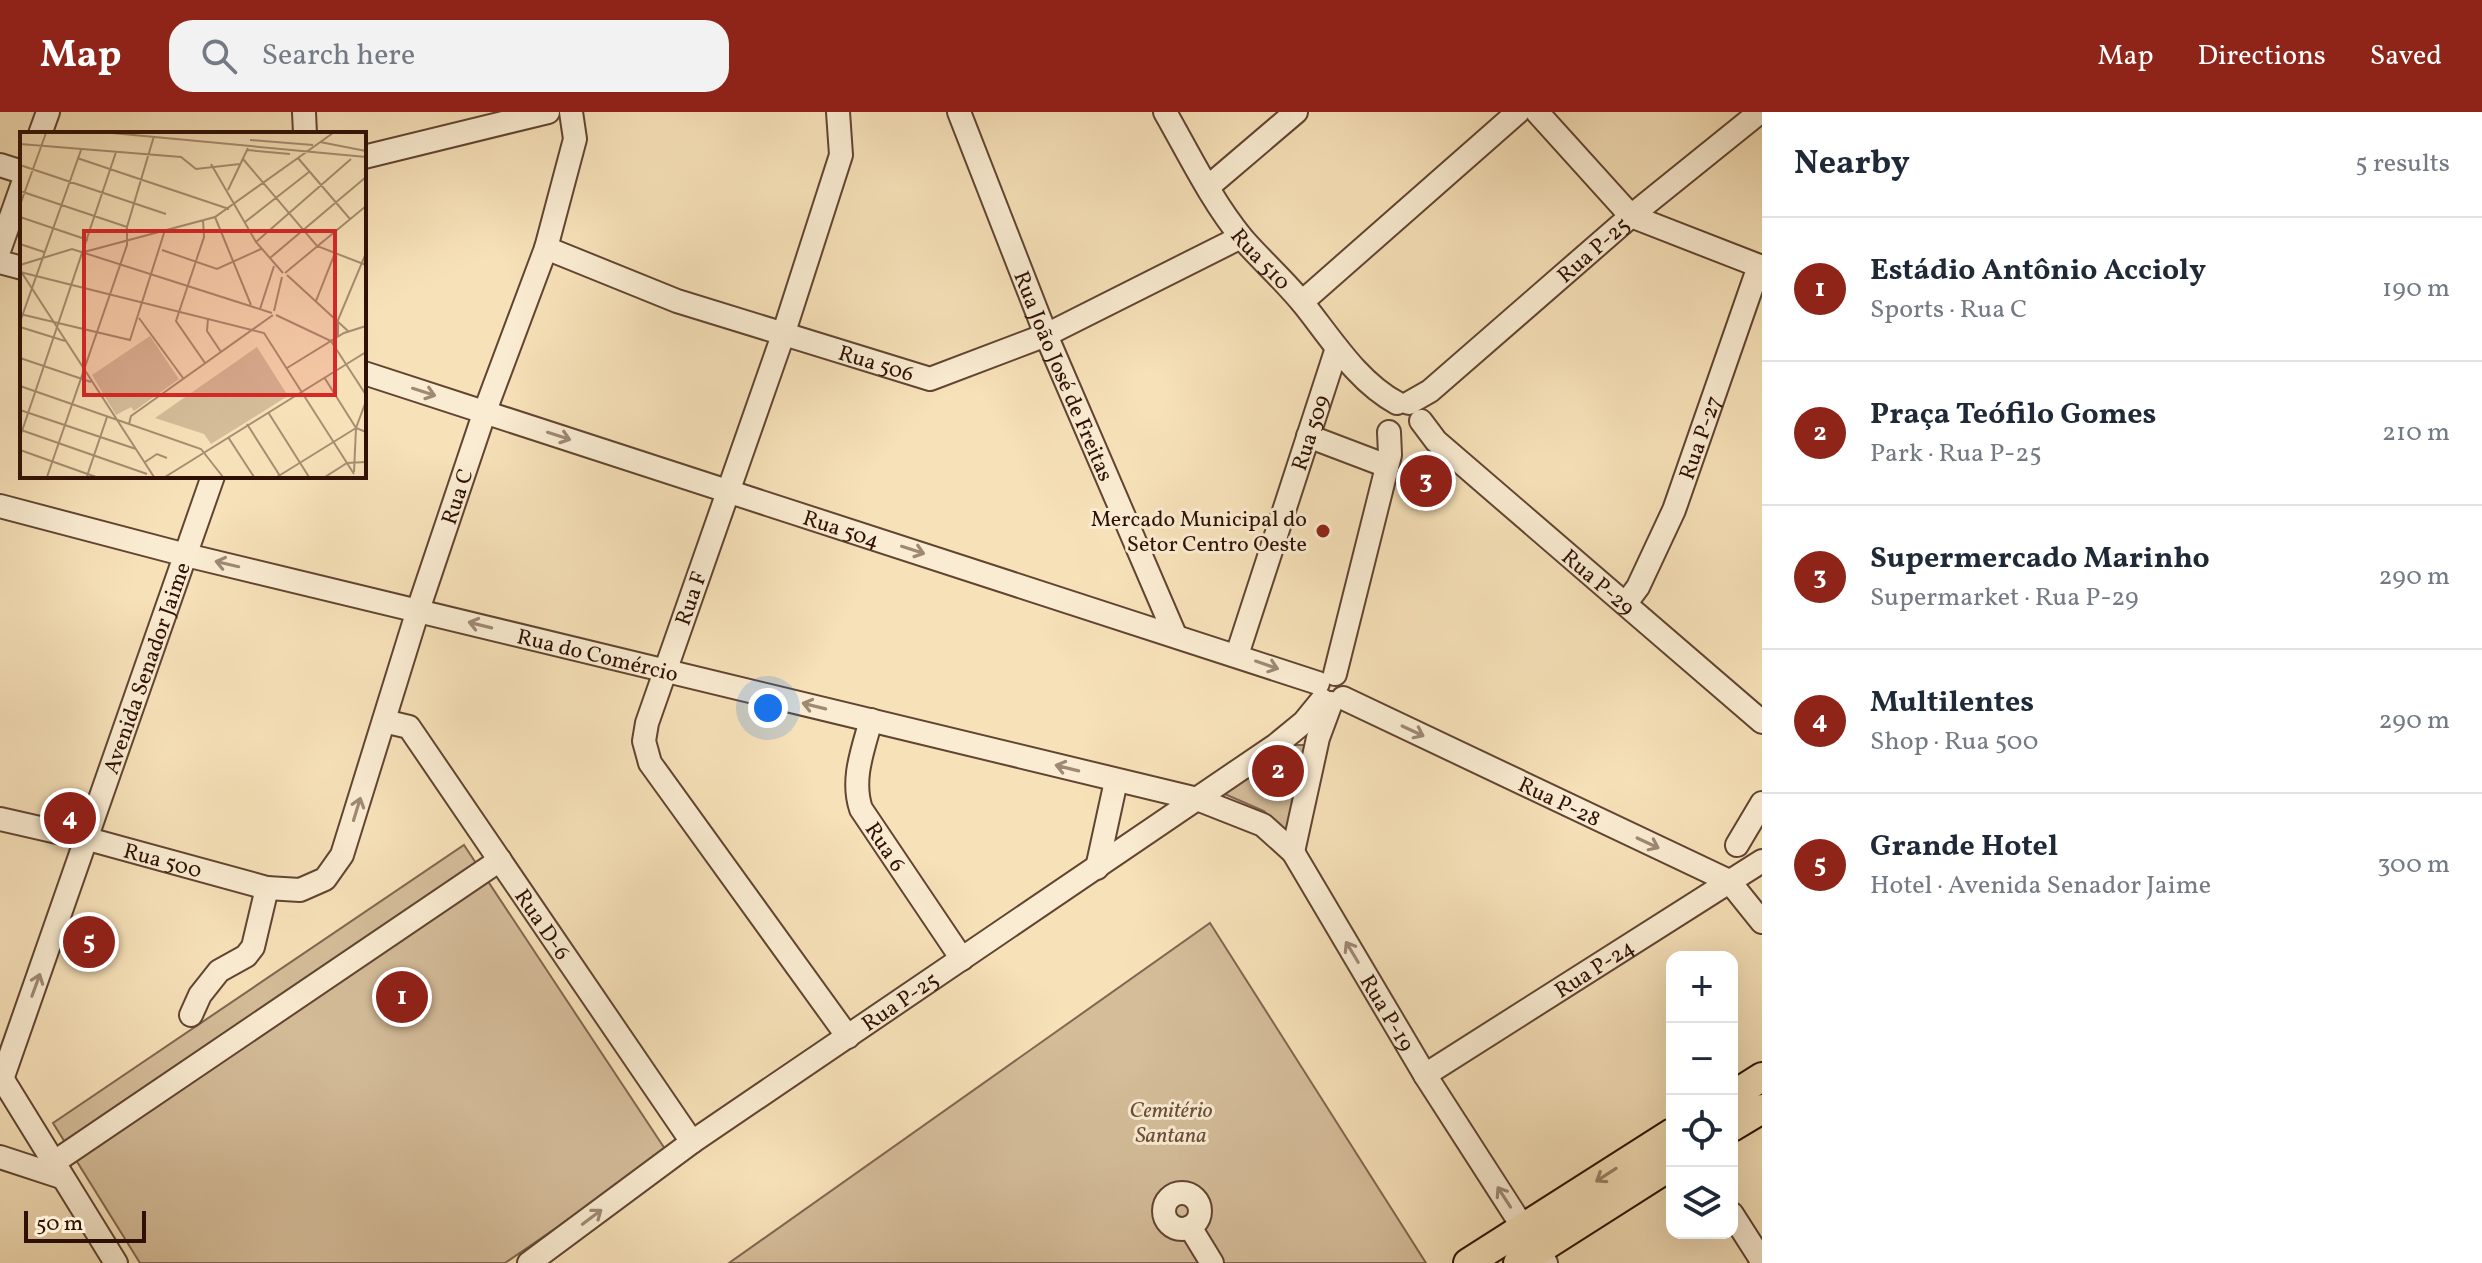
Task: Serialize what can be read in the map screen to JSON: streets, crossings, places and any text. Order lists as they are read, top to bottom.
{
  "streets": {
    "street": [
      "Rua P-25",
      "Rua 510",
      "Rua 506",
      "Rua João José de Freitas",
      "Rua 509",
      "Rua P-27",
      "Rua C",
      "Rua 504",
      "Rua P-29",
      "Rua F",
      "Rua do Comércio",
      "Avenida Senador Jaime",
      "Rua P-28",
      "Rua 6",
      "Rua 500",
      "Rua D-6",
      "Rua P-24",
      "Rua P-19"
    ]
  },
  "crossings": [
    ["Rua P-25", "Rua 510"],
    ["Rua P-25", "Rua 504"],
    ["Rua P-25", "Rua P-29"],
    ["Rua P-25", "Rua F"],
    ["Rua P-25", "Rua do Comércio"],
    ["Rua P-25", "Rua P-28"],
    ["Rua P-25", "Rua 6"],
    ["Rua P-25", "Rua D-6"],
    ["Rua P-25", "Rua P-19"],
    ["Rua 510", "Rua 506"],
    ["Rua 510", "Rua 509"],
    ["Rua 510", "Rua P-29"],
    ["Rua 506", "Rua João José de Freitas"],
    ["Rua 506", "Rua C"],
    ["Rua 506", "Rua F"],
    ["Rua João José de Freitas", "Rua 504"],
    ["Rua 509", "Rua 504"],
    ["Rua P-27", "Rua P-29"],
    ["Rua C", "Rua 504"],
    ["Rua C", "Rua do Comércio"],
    ["Rua C", "Rua 500"],
    ["Rua C", "Rua D-6"],
    ["Rua 504", "Rua F"],
    ["Rua 504", "Rua P-28"],
    ["Rua F", "Rua do Comércio"],
    ["Rua do Comércio", "Avenida Senador Jaime"],
    ["Rua do Comércio", "Rua 6"],
    ["Rua do Comércio", "Rua P-19"],
    ["Avenida Senador Jaime", "Rua 500"],
    ["Rua P-28", "Rua P-24"],
    ["Rua P-24", "Rua P-19"]
  ],
  "one_way": [
    "Rua 504",
    "Rua do Comércio",
    "Rua P-28",
    "Rua P-19"
  ],
  "parks": ["Cemitério Santana"],
  "places": ["Mercado Municipal do Setor Centro Oeste"],
  "scale_bar": "50 m",
  "page": {
    "header": "Map",
    "search": "Search here",
    "nav": ["Map", "Directions", "Saved"],
    "heading": ["Nearby", "5 results"],
    "list": [
      {
        "mark": "1",
        "name": "Estádio Antônio Accioly",
        "note": "Sports · Rua C",
        "value": "190 m"
      },
      {
        "mark": "2",
        "name": "Praça Teófilo Gomes",
        "note": "Park · Rua P-25",
        "value": "210 m"
      },
      {
        "mark": "3",
        "name": "Supermercado Marinho",
        "note": "Supermarket · Rua P-29",
        "value": "290 m"
      },
      {
        "mark": "4",
        "name": "Multilentes",
        "note": "Shop · Rua 500",
        "value": "290 m"
      },
      {
        "mark": "5",
        "name": "Grande Hotel",
        "note": "Hotel · Avenida Senador Jaime",
        "value": "300 m"
      }
    ],
    "pins": [
      "3",
      "2",
      "4",
      "5",
      "1"
    ],
    "map_buttons": ["+", "−"],
    "scale": "50 m"
  }
}
